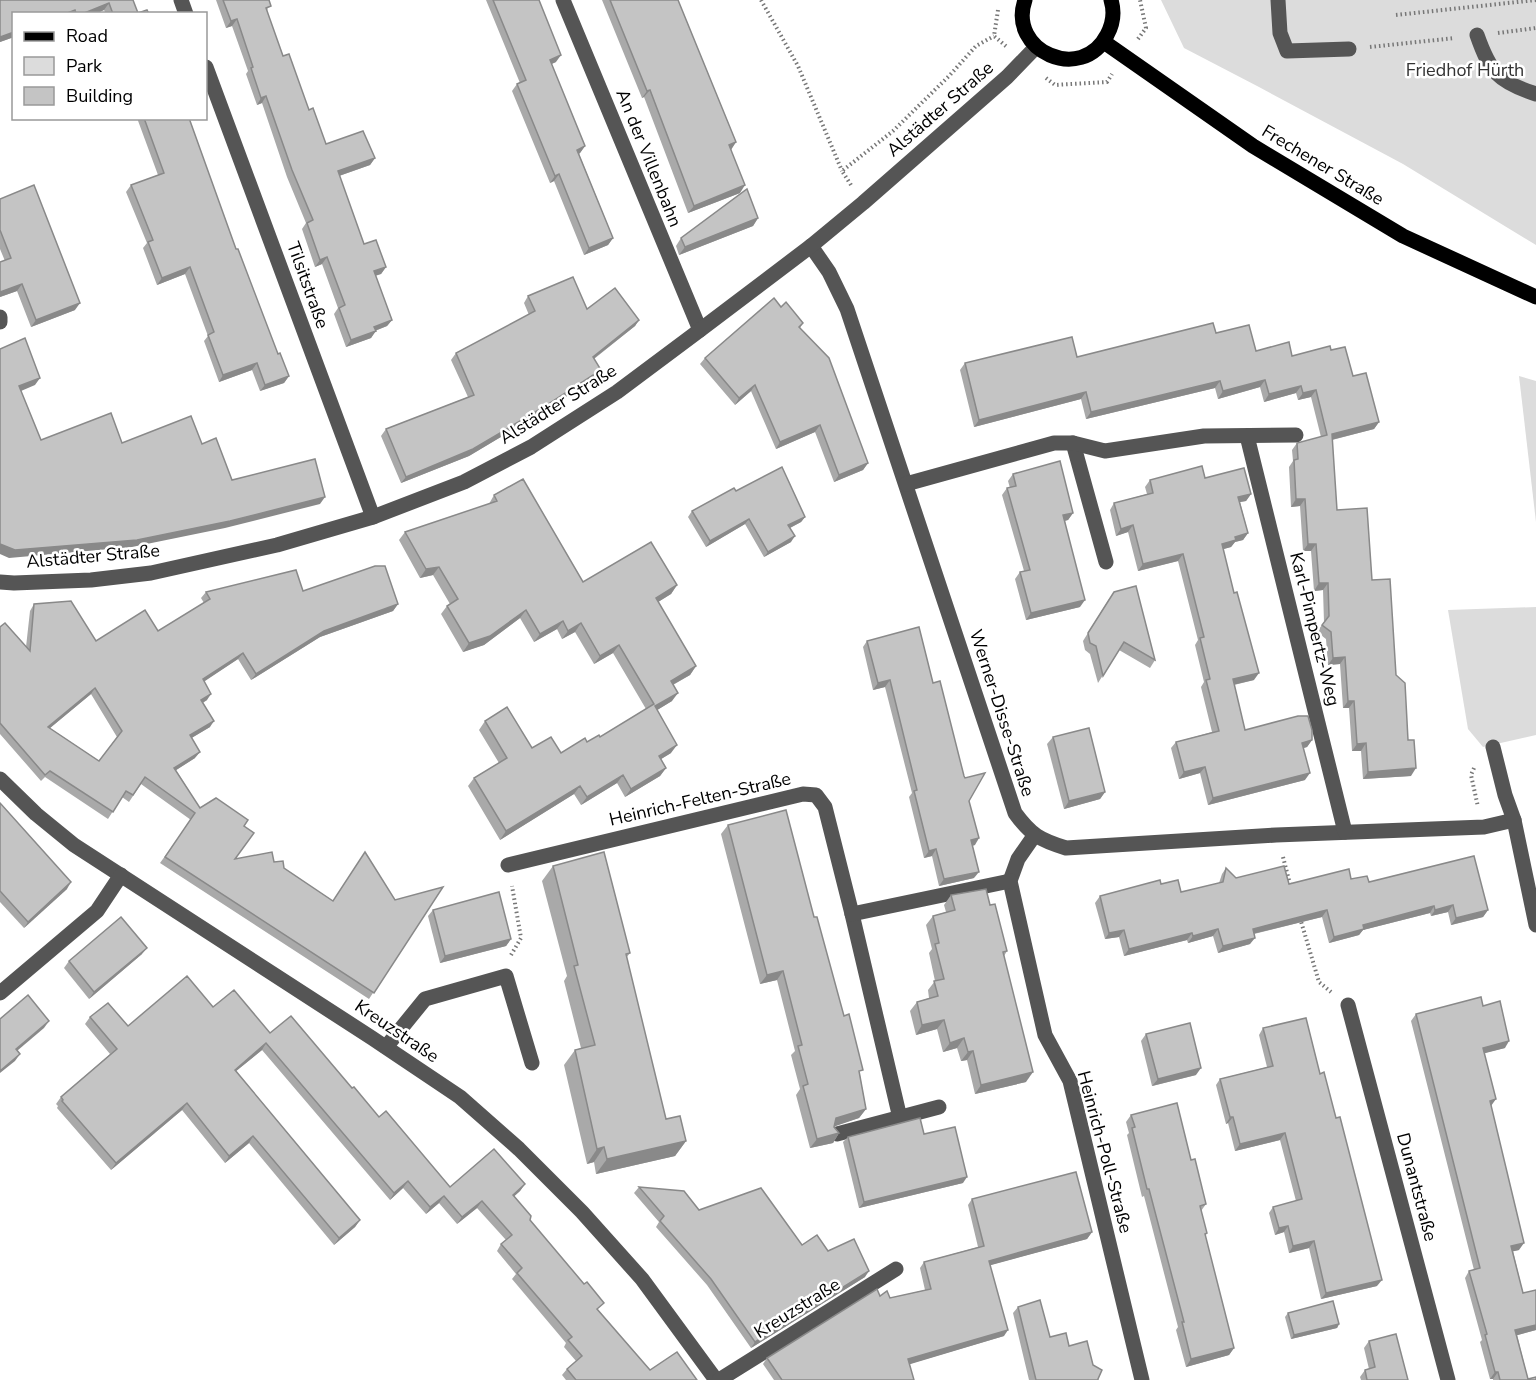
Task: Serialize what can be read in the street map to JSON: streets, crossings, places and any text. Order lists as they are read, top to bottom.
{
  "streets": {
    "main road": ["Frechener Straße"],
    "street": [
      "Alstädter Straße",
      "An der Villenbahn",
      "Tilsitstraße",
      "Karl-Pimpertz-Weg",
      "Werner-Disse-Straße",
      "Heinrich-Felten-Straße",
      "Kreuzstraße",
      "Heinrich-Poll-Straße",
      "Dunantstraße"
    ]
  },
  "crossings": [
    ["Alstädter Straße", "An der Villenbahn"],
    ["Alstädter Straße", "Tilsitstraße"],
    ["Alstädter Straße", "Werner-Disse-Straße"],
    ["Karl-Pimpertz-Weg", "Werner-Disse-Straße"]
  ],
  "parks": ["Friedhof Hürth"],
  "legend": ["Road", "Park", "Building"]
}
